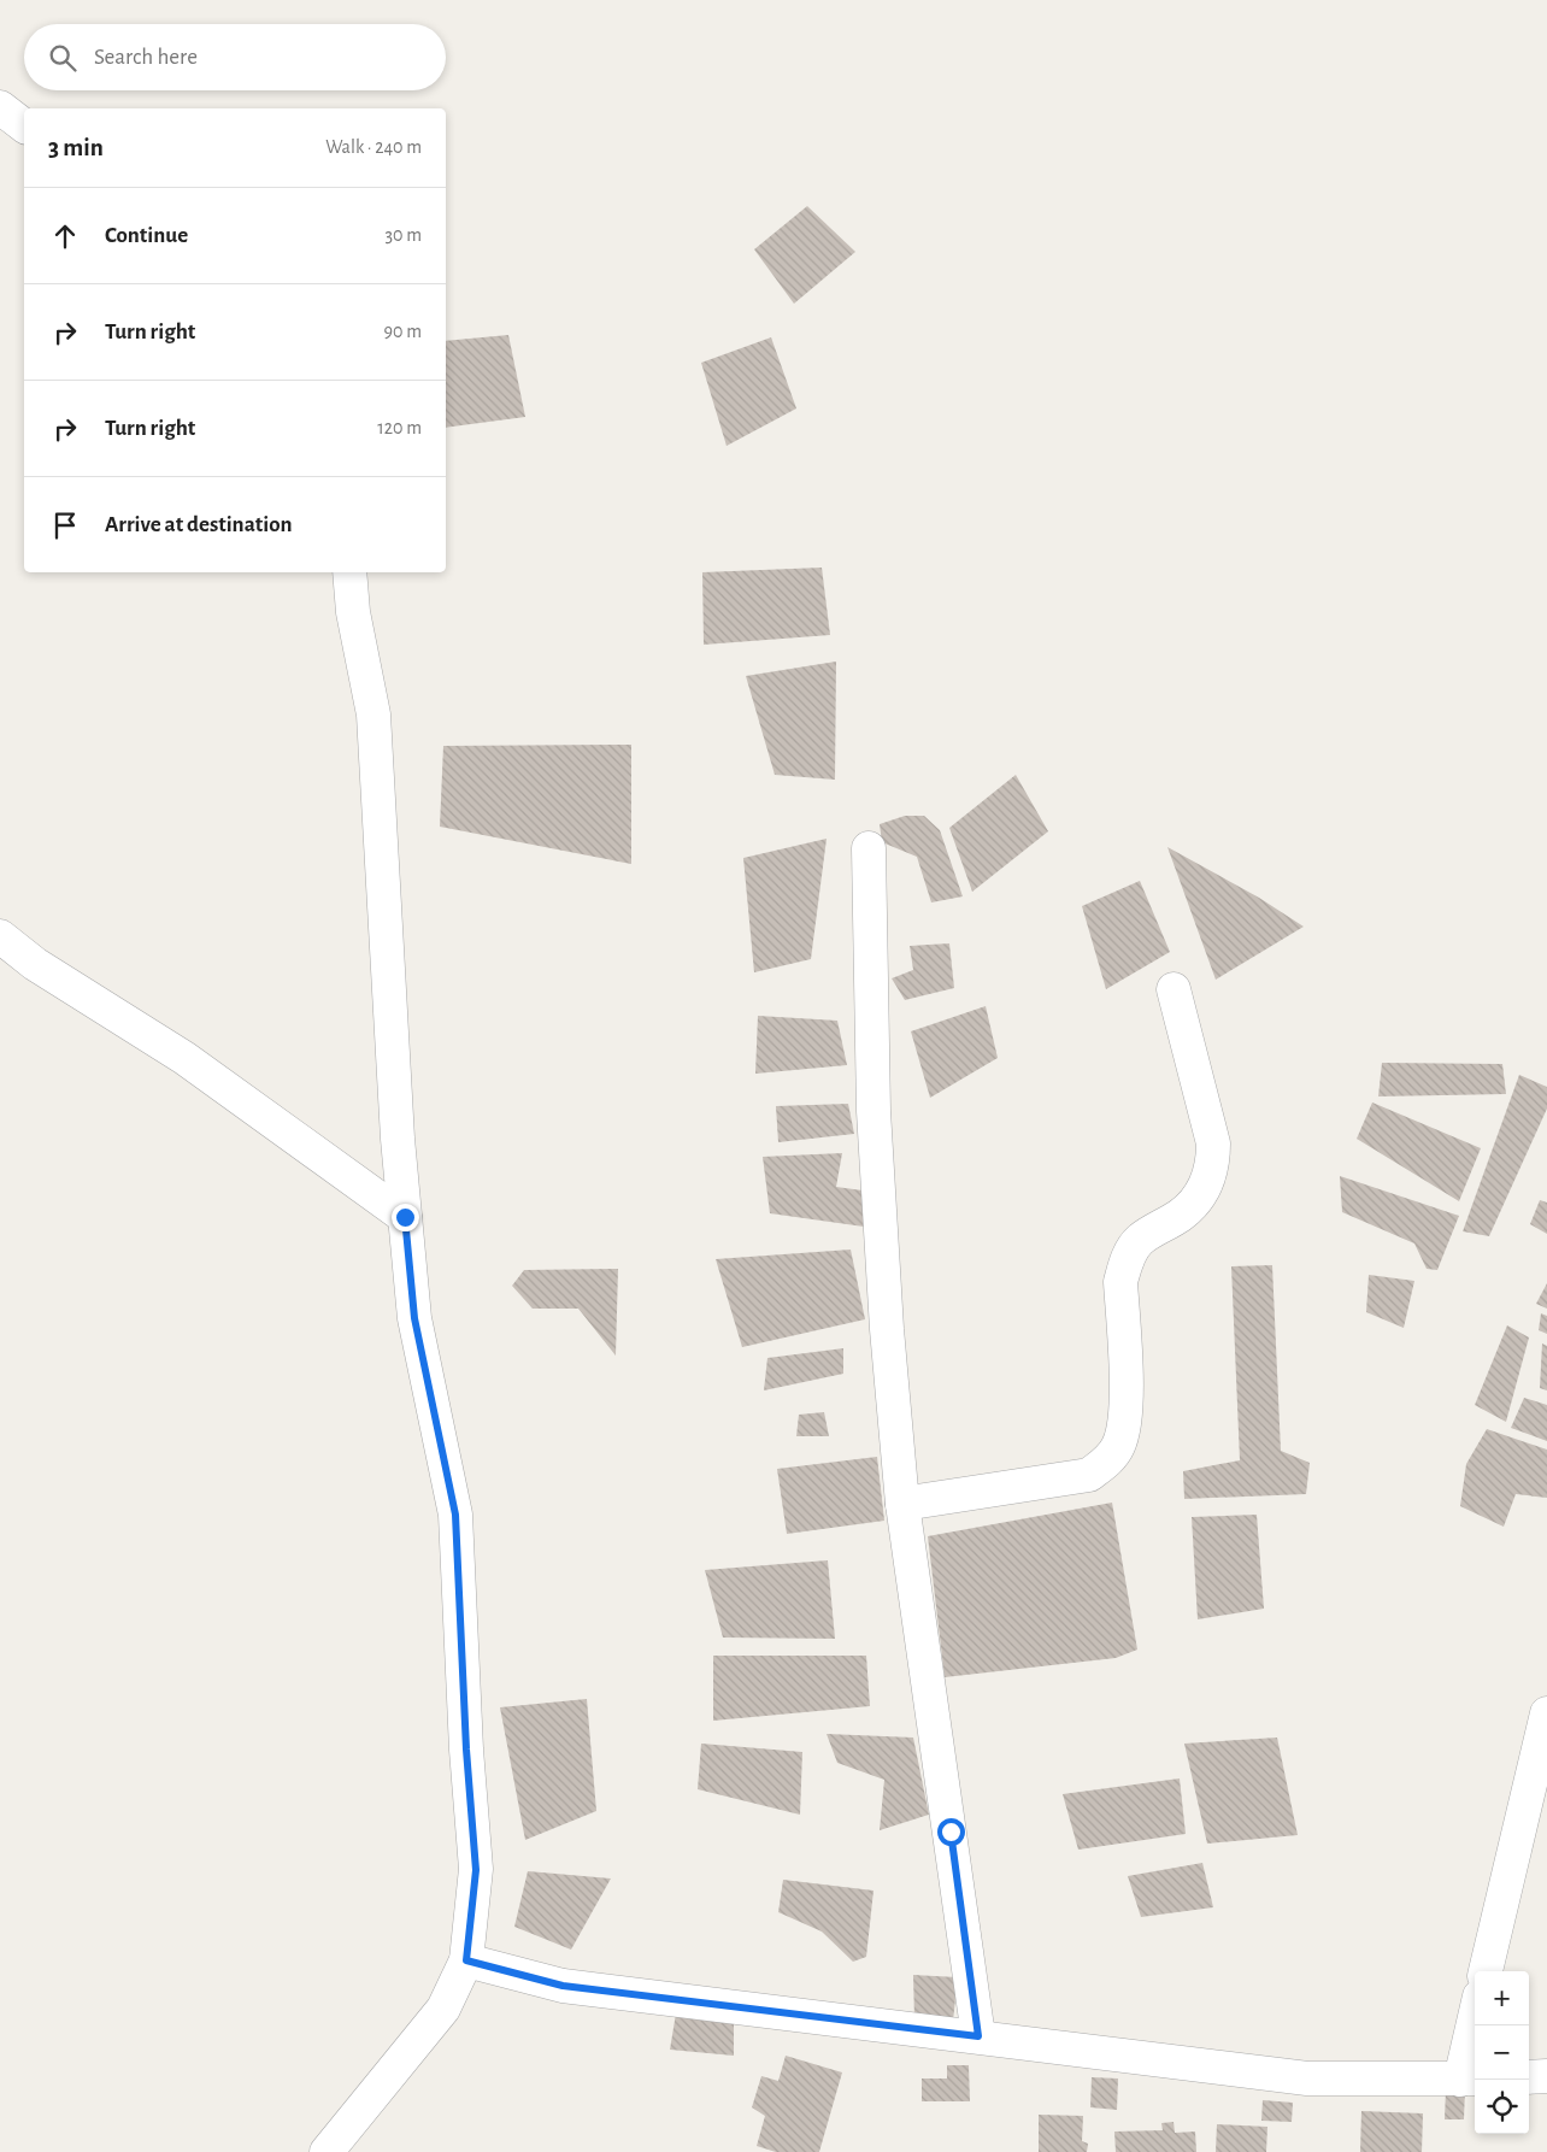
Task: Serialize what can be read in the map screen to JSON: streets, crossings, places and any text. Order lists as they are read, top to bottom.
{
  "page": {
    "search": "Search here",
    "heading": ["3 min", "Walk · 240 m"],
    "list": [
      ["Continue", "30 m"],
      ["Turn right", "90 m"],
      ["Turn right", "120 m"],
      "Arrive at destination"
    ],
    "map_buttons": ["+", "−"]
  }
}
